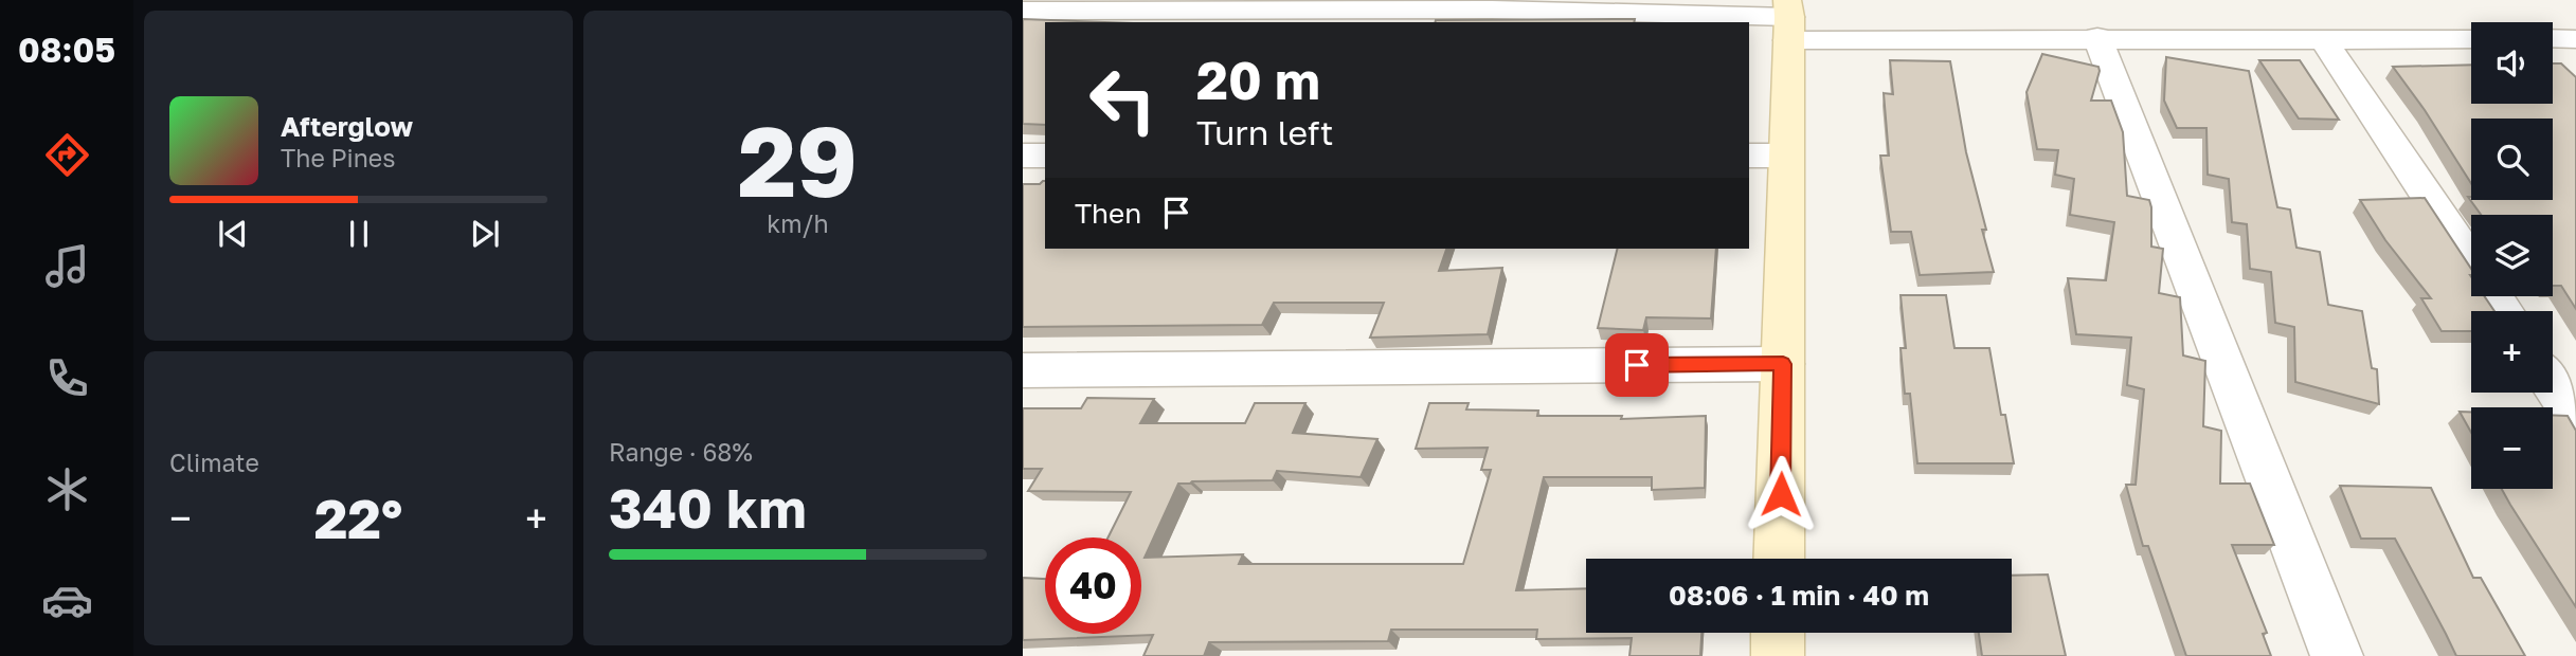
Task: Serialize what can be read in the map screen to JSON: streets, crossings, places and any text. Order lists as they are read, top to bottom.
{
  "page": {
    "tabs": "08:05",
    "tile": [
      ["29", "km/h"],
      "Climate",
      ["Range · 68%", "340 km"]
    ],
    "map_buttons": ["+", "−"],
    "turn": ["20 m", "Turn left"],
    "song": ["Afterglow", "The Pines"],
    "then": "Then",
    "heat": ["−", "22°", "+"],
    "limit": "40",
    "trip": "08:06 · 1 min · 40 m"
  }
}
